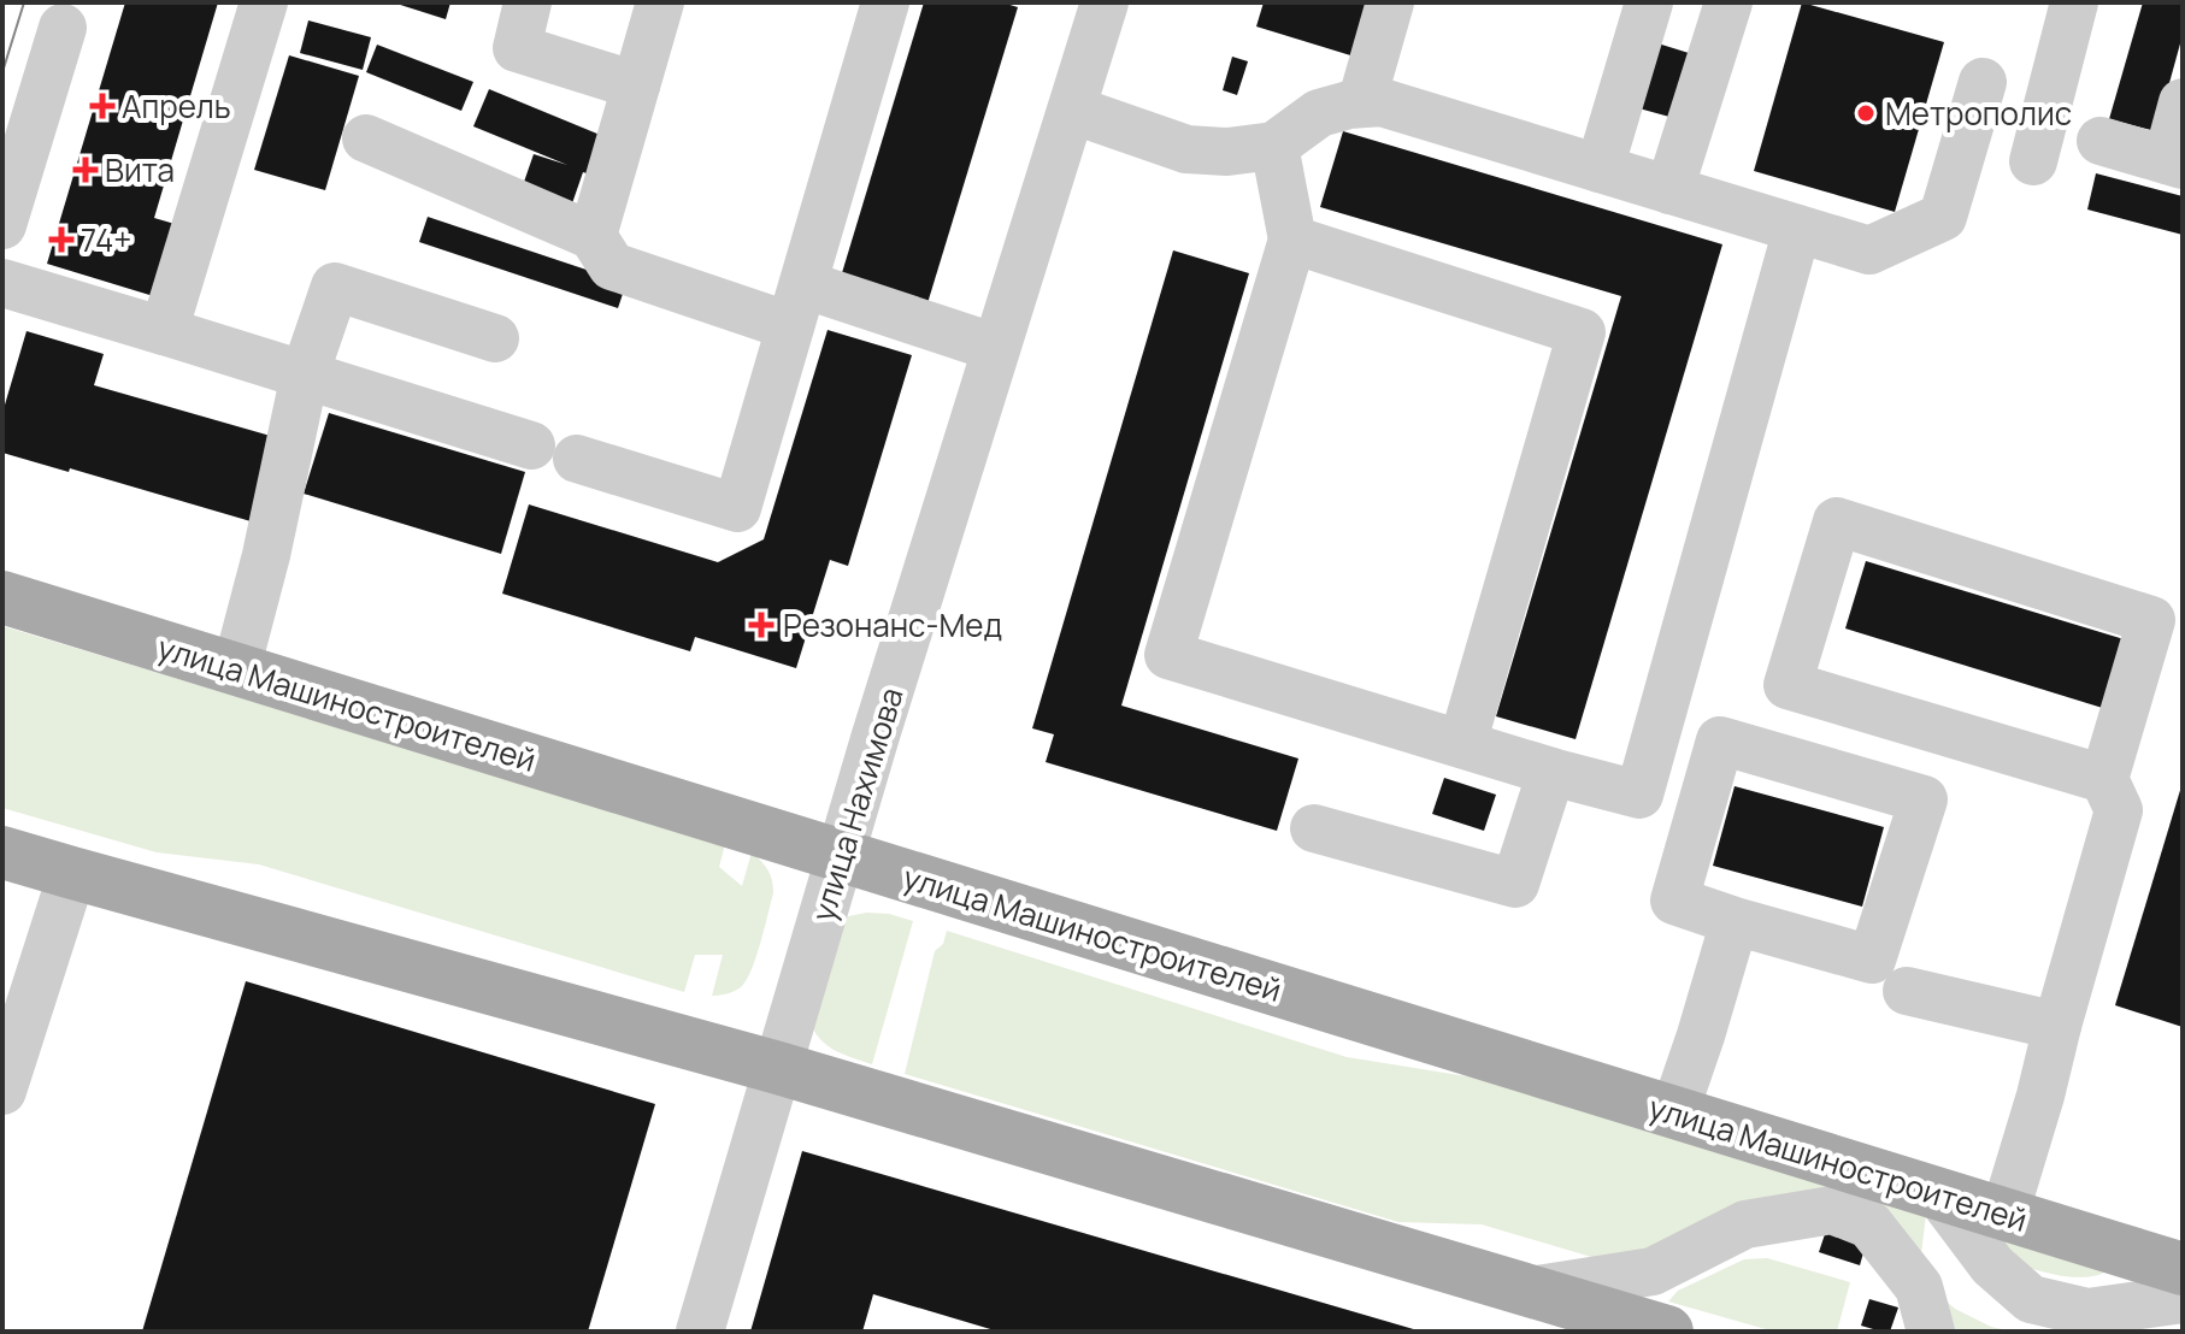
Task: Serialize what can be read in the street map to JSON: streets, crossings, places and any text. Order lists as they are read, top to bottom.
{
  "streets": {
    "main road": ["улица Машиностроителей"],
    "street": ["улица Нахимова"]
  },
  "crossings": [
    ["улица Машиностроителей", "улица Нахимова"]
  ],
  "places": {
    "health": [
      "Апрель",
      "Вита",
      "74+",
      "Резонанс-Мед"
    ],
    "other": ["Метрополис"]
  }
}
